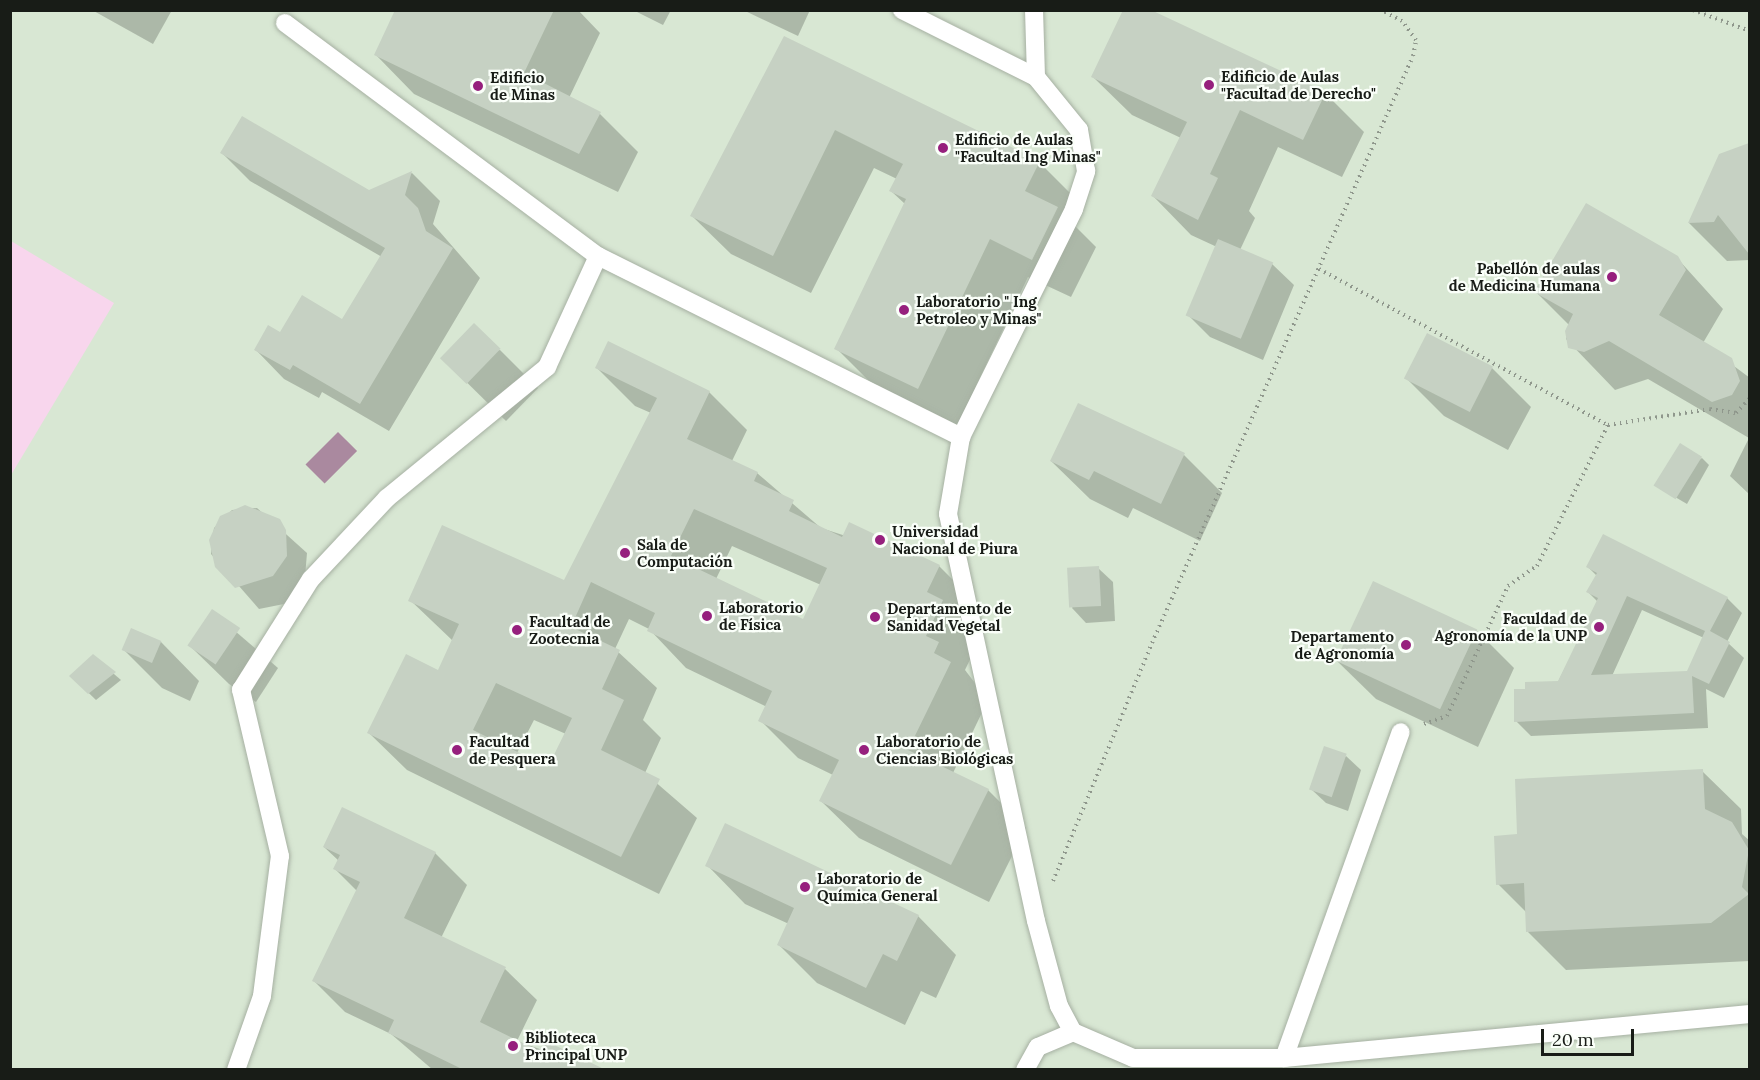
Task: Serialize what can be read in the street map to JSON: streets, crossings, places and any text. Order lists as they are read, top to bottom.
{
  "places": [
    "Edificio de Aulas \"Facultad de Derecho\"",
    "Edificio de Minas",
    "Edificio de Aulas \"Facultad Ing Minas\"",
    "Pabellón de aulas de Medicina Humana",
    "Laboratorio \" Ing Petroleo y Minas\"",
    "Universidad Nacional de Piura",
    "Sala de Computación",
    "Laboratorio de Física",
    "Departamento de Sanidad Vegetal",
    "Faculdad de Agronomía de la UNP",
    "Facultad de Zootecnia",
    "Departamento de Agronomía",
    "Facultad de Pesquera",
    "Laboratorio de Ciencias Biológicas",
    "Laboratorio de Química General",
    "Biblioteca Principal UNP"
  ],
  "scale_bar": "20 m"
}
